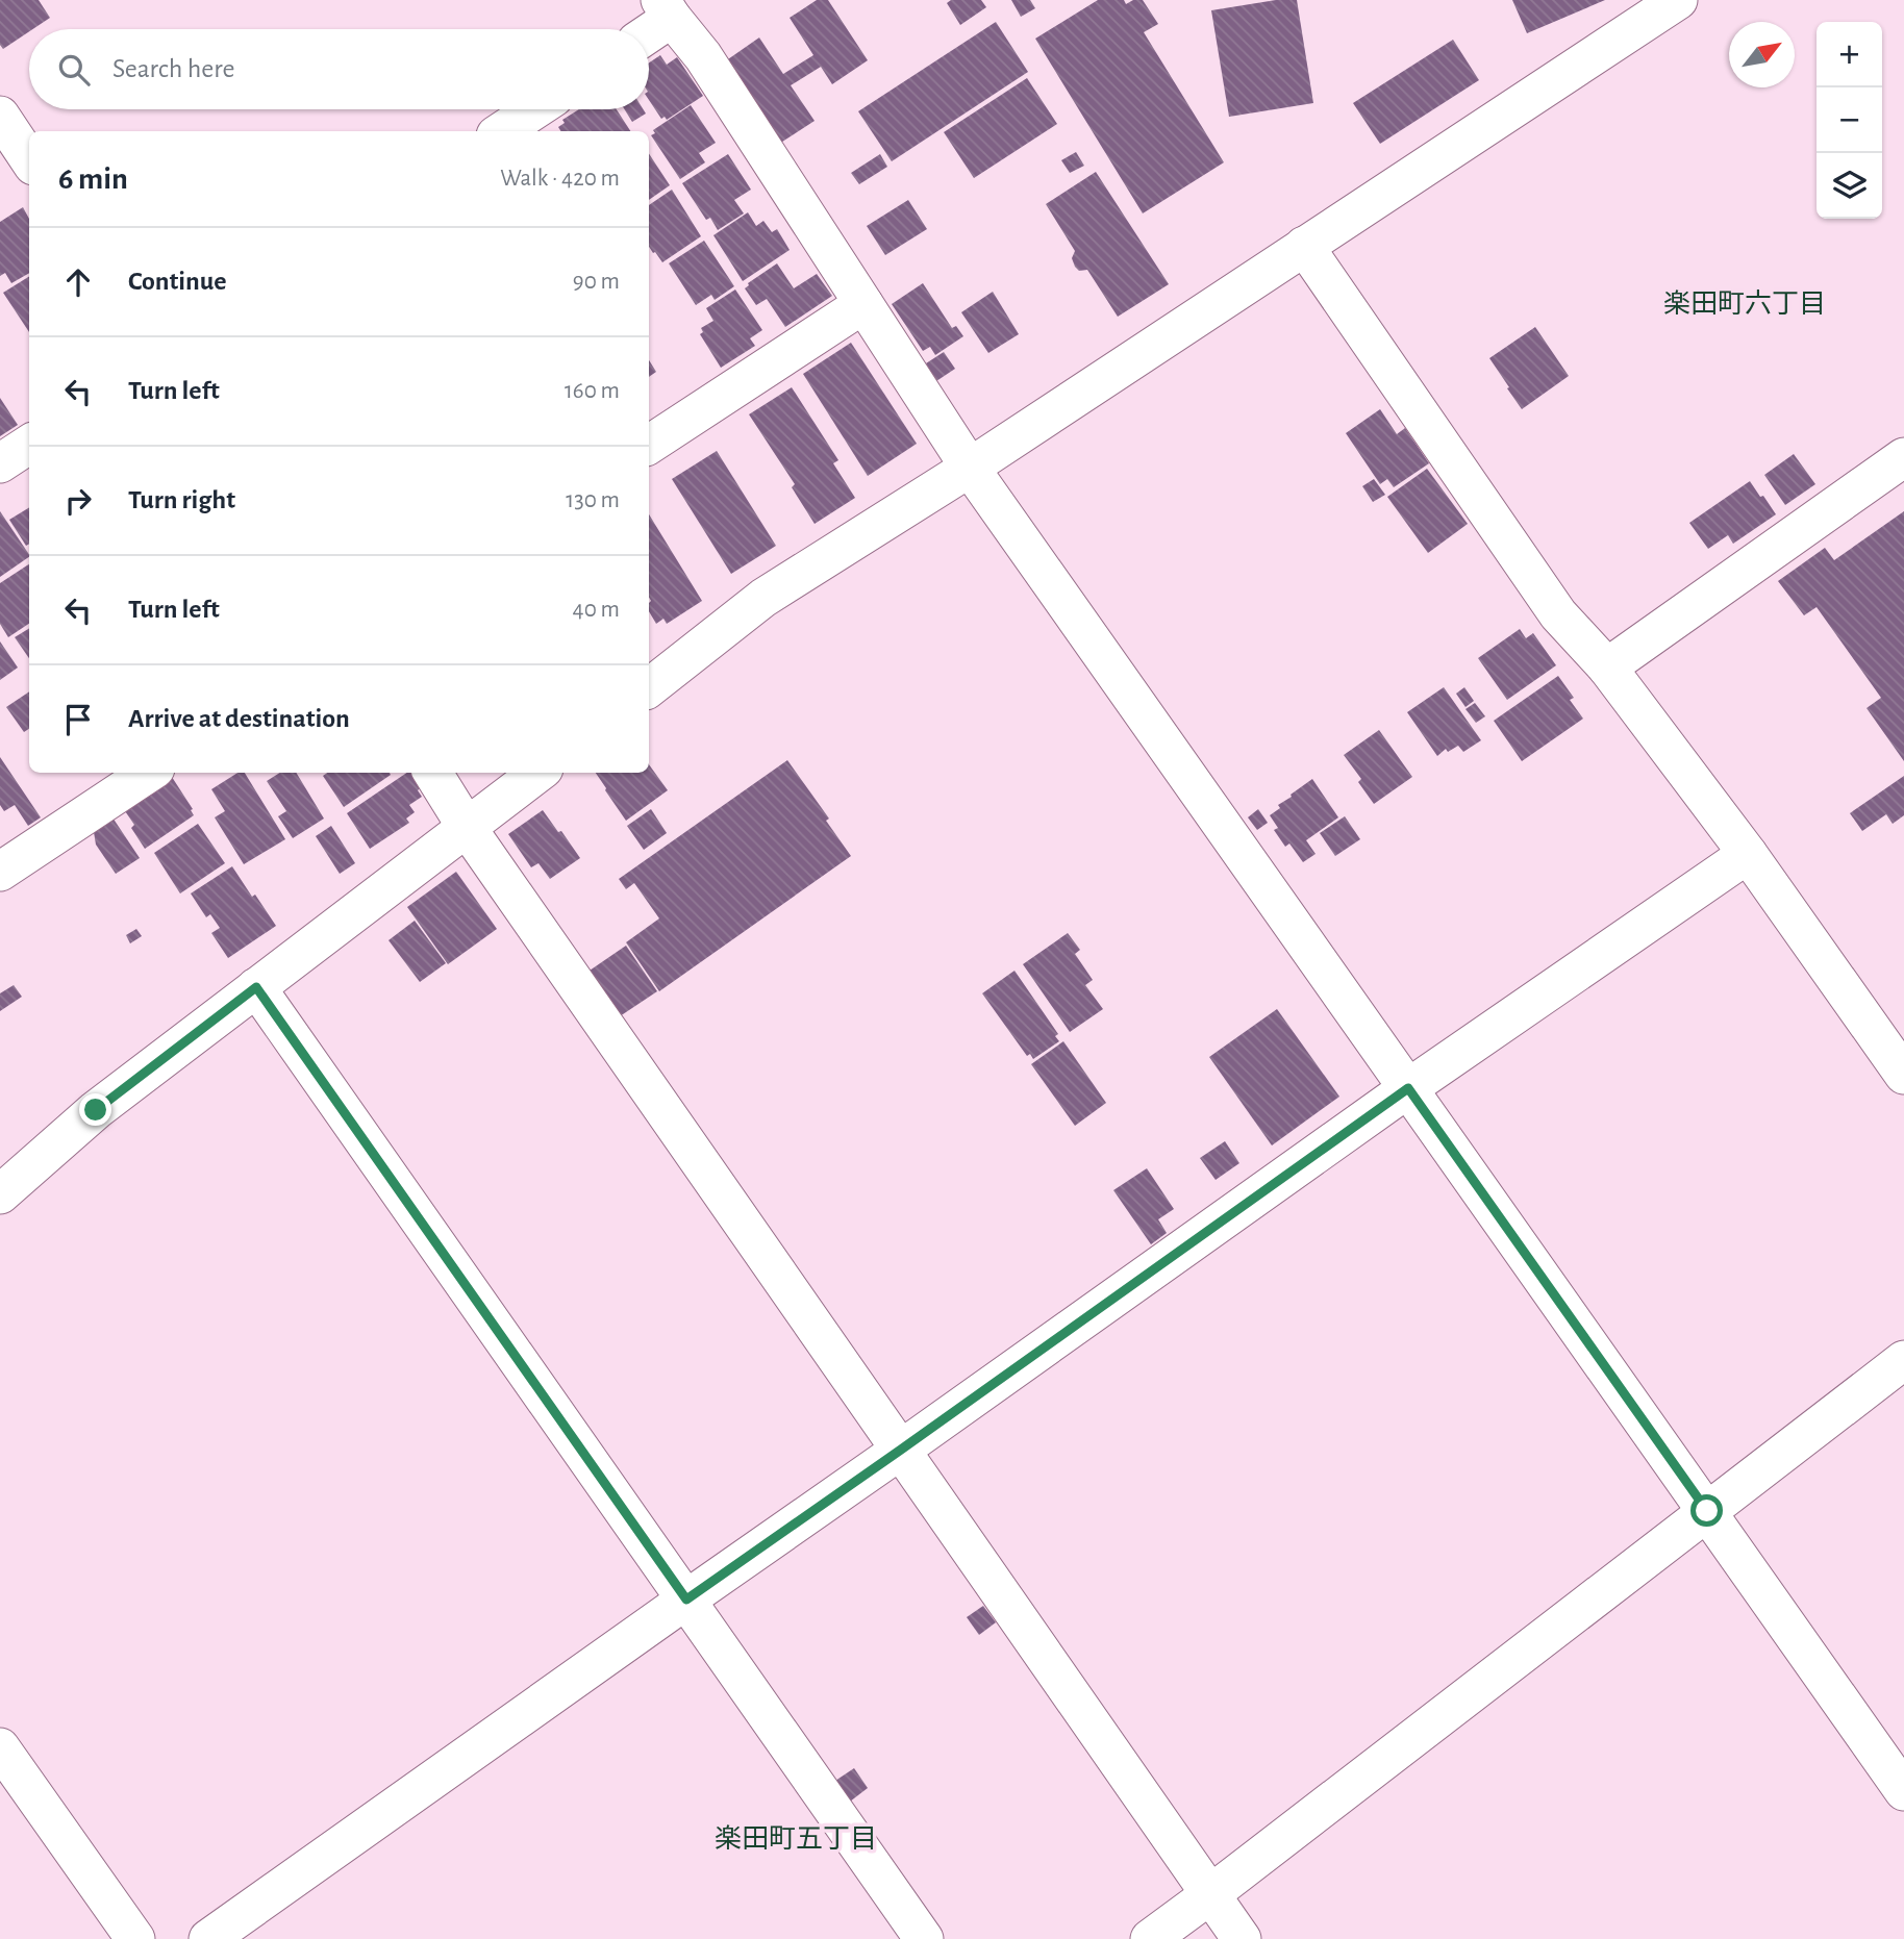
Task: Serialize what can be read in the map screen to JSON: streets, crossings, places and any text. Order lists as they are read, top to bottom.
{
  "districts": ["楽田町六丁目", "楽田町五丁目"],
  "north": "top right",
  "page": {
    "map_buttons": ["+", "−"],
    "search": "Search here",
    "heading": ["6 min", "Walk · 420 m"],
    "list": [
      ["Continue", "90 m"],
      ["Turn left", "160 m"],
      ["Turn right", "130 m"],
      ["Turn left", "40 m"],
      "Arrive at destination"
    ]
  }
}
